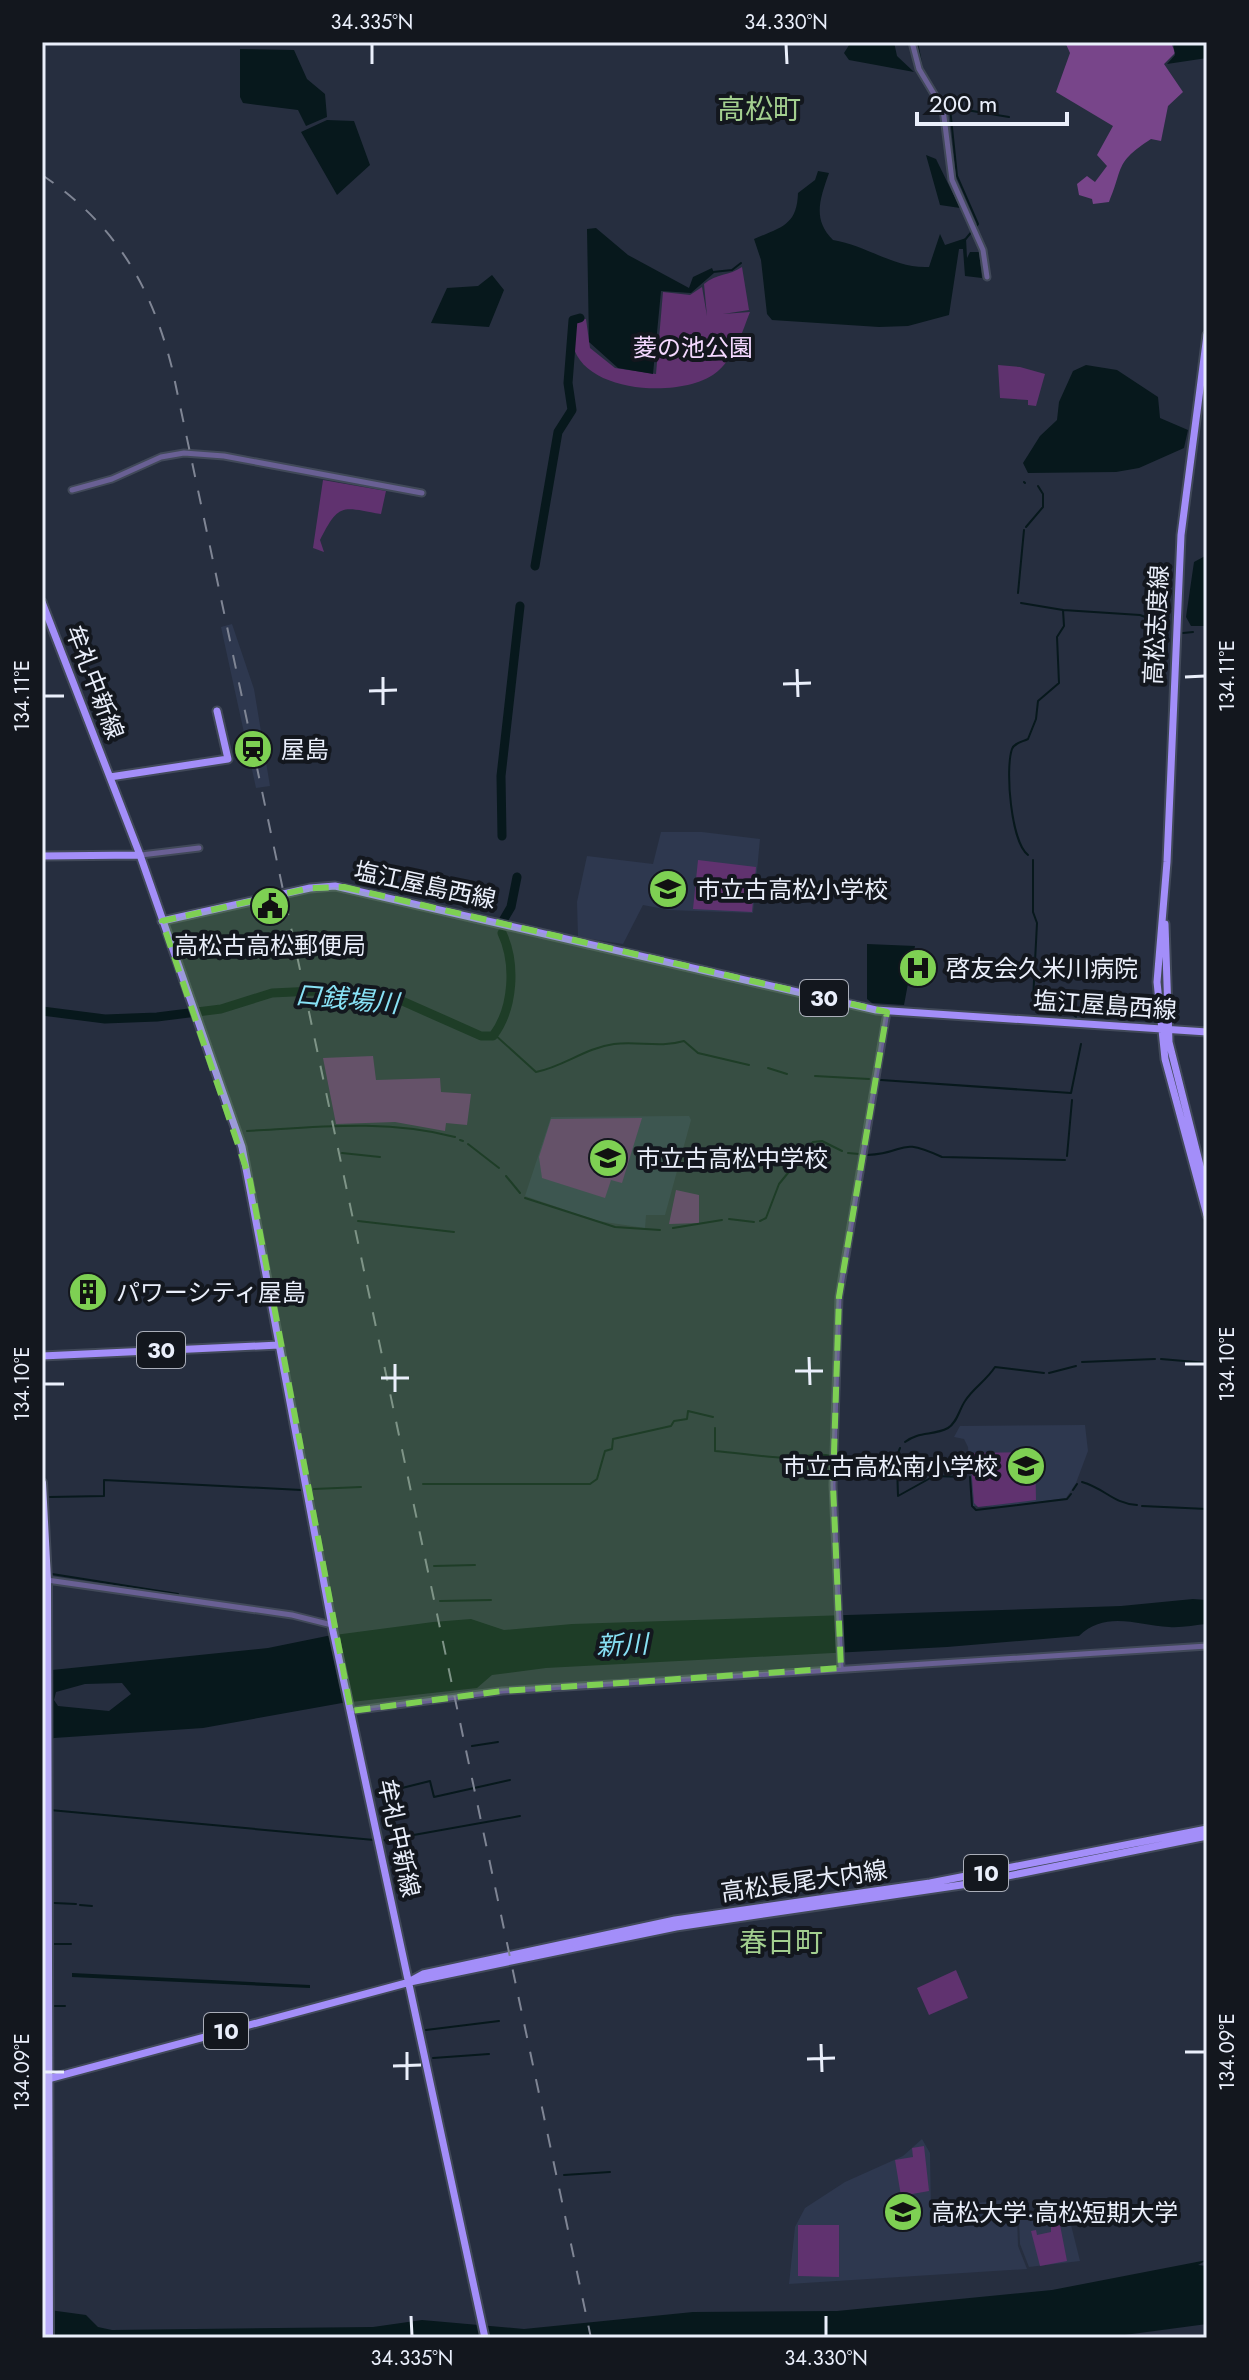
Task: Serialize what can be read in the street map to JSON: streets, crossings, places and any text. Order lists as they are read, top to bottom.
{
  "streets": {
    "main road": [
      "高松志度線",
      "牟礼中新線",
      "塩江屋島西線",
      "30",
      "10",
      "高松長尾大内線"
    ]
  },
  "crossings": [
    ["高松志度線", "塩江屋島西線"],
    ["牟礼中新線", "30"],
    ["牟礼中新線", "高松長尾大内線"]
  ],
  "districts": ["高松町", "春日町"],
  "water": ["口銭場川", "新川"],
  "parks": ["菱の池公園"],
  "places": {
    "station": ["屋島"],
    "school or university": [
      "市立古高松小学校",
      "市立古高松中学校",
      "市立古高松南小学校",
      "高松大学·高松短期大学"
    ],
    "public building": ["高松古高松郵便局"],
    "hospital": ["啓友会久米川病院"],
    "building": ["パワーシティ屋島"]
  },
  "scale_bar": "200 m",
  "coordinates": [
    "34.335°N",
    "34.330°N",
    "134.11°E",
    "134.10°E",
    "134.09°E"
  ]
}
